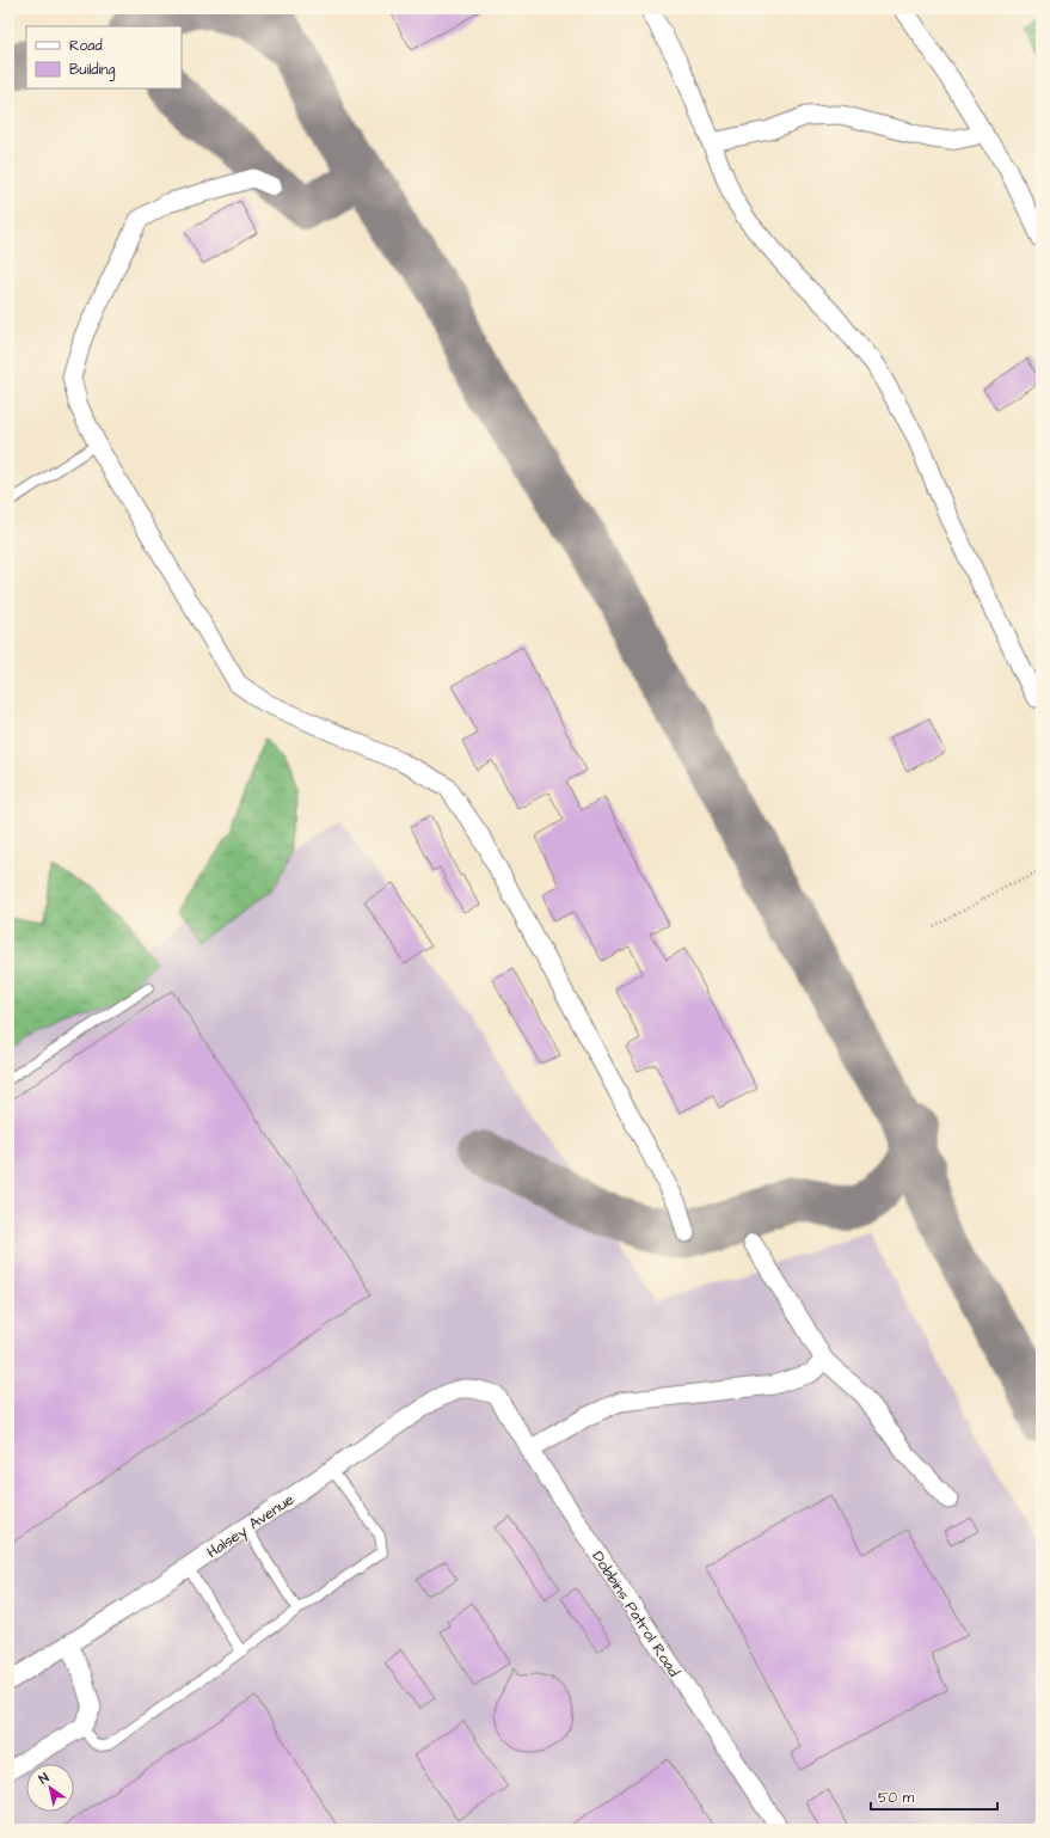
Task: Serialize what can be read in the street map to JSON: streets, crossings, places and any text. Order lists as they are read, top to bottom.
{
  "streets": {
    "street": ["Halsey Avenue", "Dobbins Patrol Road"]
  },
  "crossings": [
    ["Halsey Avenue", "Dobbins Patrol Road"]
  ],
  "legend": ["Road", "Building"],
  "scale_bar": "50 m",
  "north": "top left"
}
